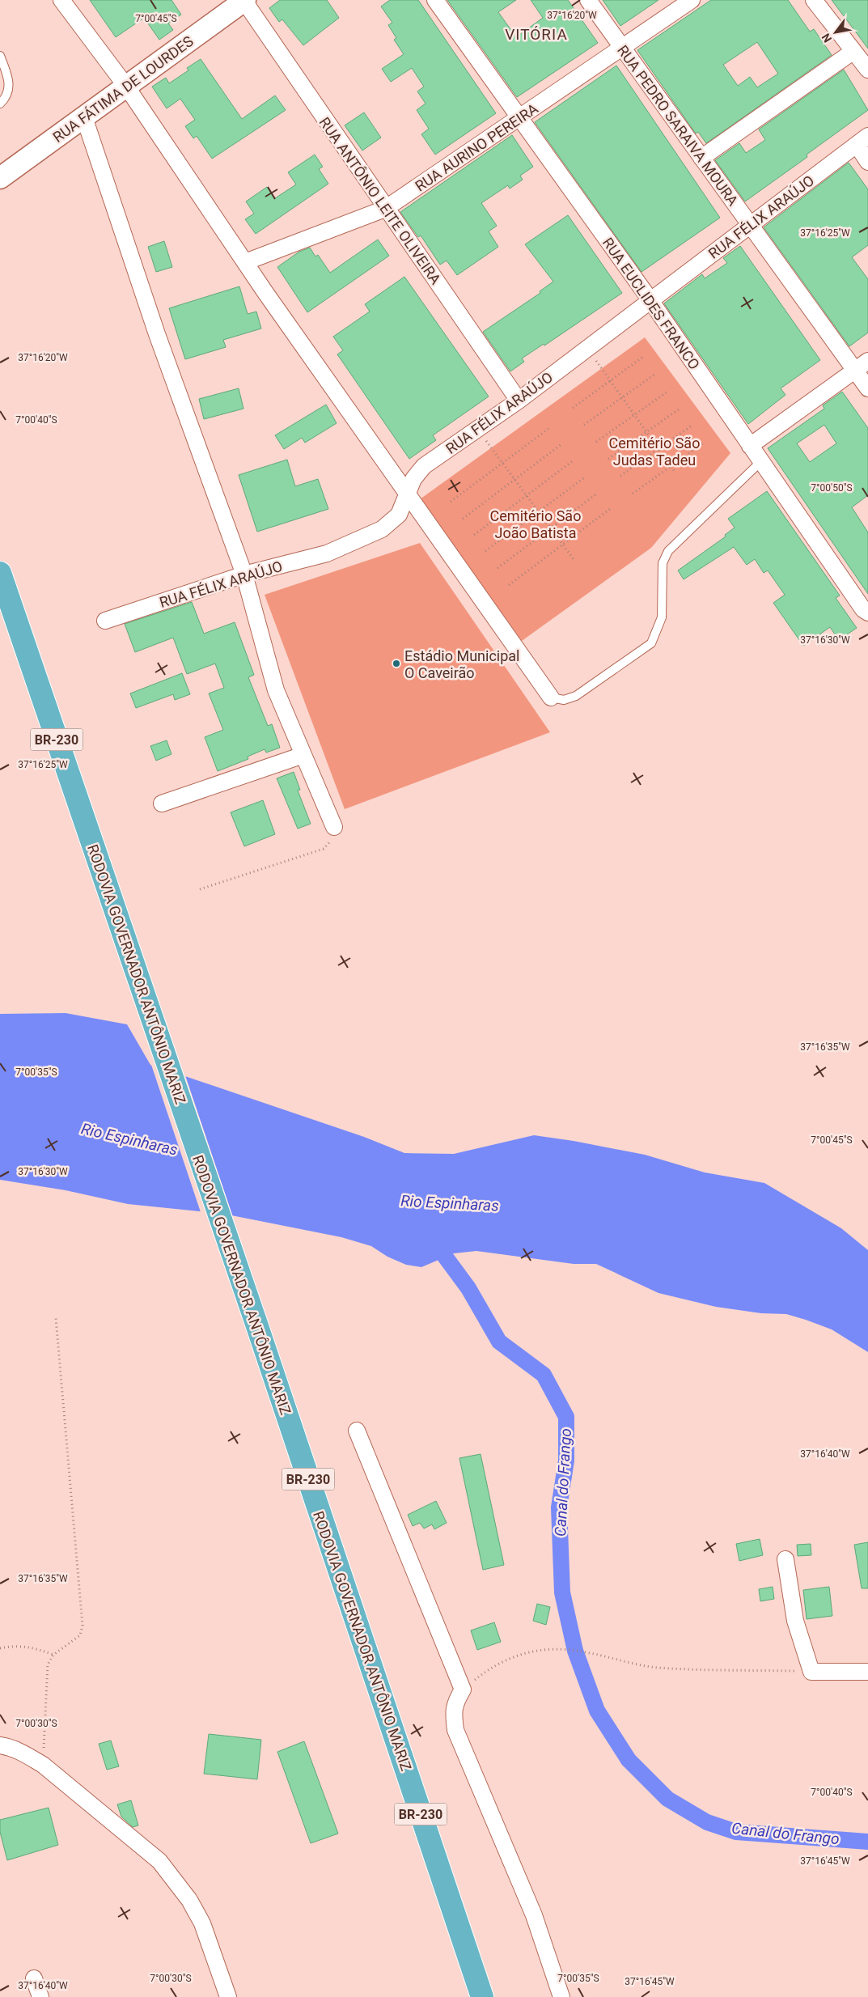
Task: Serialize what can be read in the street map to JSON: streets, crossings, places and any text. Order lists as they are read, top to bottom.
{
  "streets": {
    "highway": ["BR-230", "RODOVIA GOVERNADOR ANTÔNIO MARIZ"],
    "street": [
      "RUA FÁTIMA DE LOURDES",
      "RUA PEDRO SARAIVA MOURA",
      "RUA AURINO PEREIRA",
      "RUA ANTÔNIO LEITE OLIVEIRA",
      "RUA FÉLIX ARAÚJO",
      "RUA EUCLIDES FRANCO"
    ]
  },
  "crossings": [
    ["RUA FÁTIMA DE LOURDES", "RUA ANTÔNIO LEITE OLIVEIRA"],
    ["RUA PEDRO SARAIVA MOURA", "RUA AURINO PEREIRA"],
    ["RUA PEDRO SARAIVA MOURA", "RUA FÉLIX ARAÚJO"],
    ["RUA AURINO PEREIRA", "RUA ANTÔNIO LEITE OLIVEIRA"],
    ["RUA AURINO PEREIRA", "RUA EUCLIDES FRANCO"],
    ["RUA ANTÔNIO LEITE OLIVEIRA", "RUA FÉLIX ARAÚJO"],
    ["RUA FÉLIX ARAÚJO", "RUA EUCLIDES FRANCO"]
  ],
  "districts": ["VITÓRIA"],
  "water": ["Rio Espinharas", "Canal do Frango"],
  "parks": ["Cemitério São Judas Tadeu", "Cemitério São João Batista"],
  "places": ["Estádio Municipal O Caveirão"],
  "north": "bottom left",
  "coordinates": [
    "37°16'20\"W",
    "7°00'45\"S",
    "37°16'25\"W",
    "7°00'40\"S",
    "7°00'50\"S",
    "37°16'30\"W",
    "37°16'35\"W",
    "7°00'35\"S",
    "37°16'40\"W",
    "7°00'30\"S",
    "37°16'45\"W"
  ]
}
